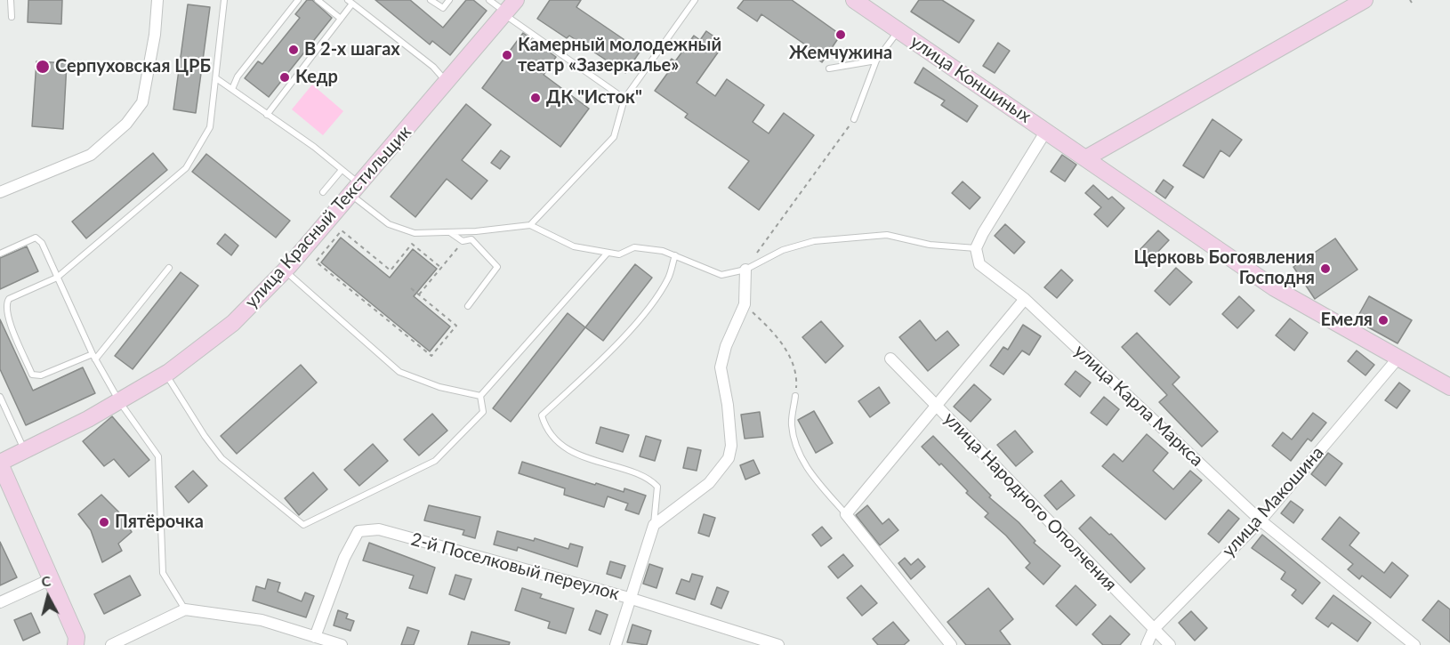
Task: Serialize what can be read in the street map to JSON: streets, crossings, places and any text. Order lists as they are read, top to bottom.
{
  "streets": {
    "street": [
      "улица Коншиных",
      "улица Красный Текстильщик",
      "улица Карла Маркса",
      "улица Народного Ополчения",
      "улица Макошина",
      "2-й Поселковый переулок"
    ]
  },
  "crossings": [
    ["улица Коншиных", "улица Макошина"],
    ["улица Карла Маркса", "улица Макошина"],
    ["улица Народного Ополчения", "улица Макошина"]
  ],
  "places": [
    "Жемчужина",
    "В 2-х шагах",
    "Камерный молодежный театр «Зазеркалье»",
    "Серпуховская ЦРБ",
    "Кедр",
    "ДК \"Исток\"",
    "Церковь Богоявления Господня",
    "Емеля",
    "Пятёрочка"
  ],
  "north": "top"
}
